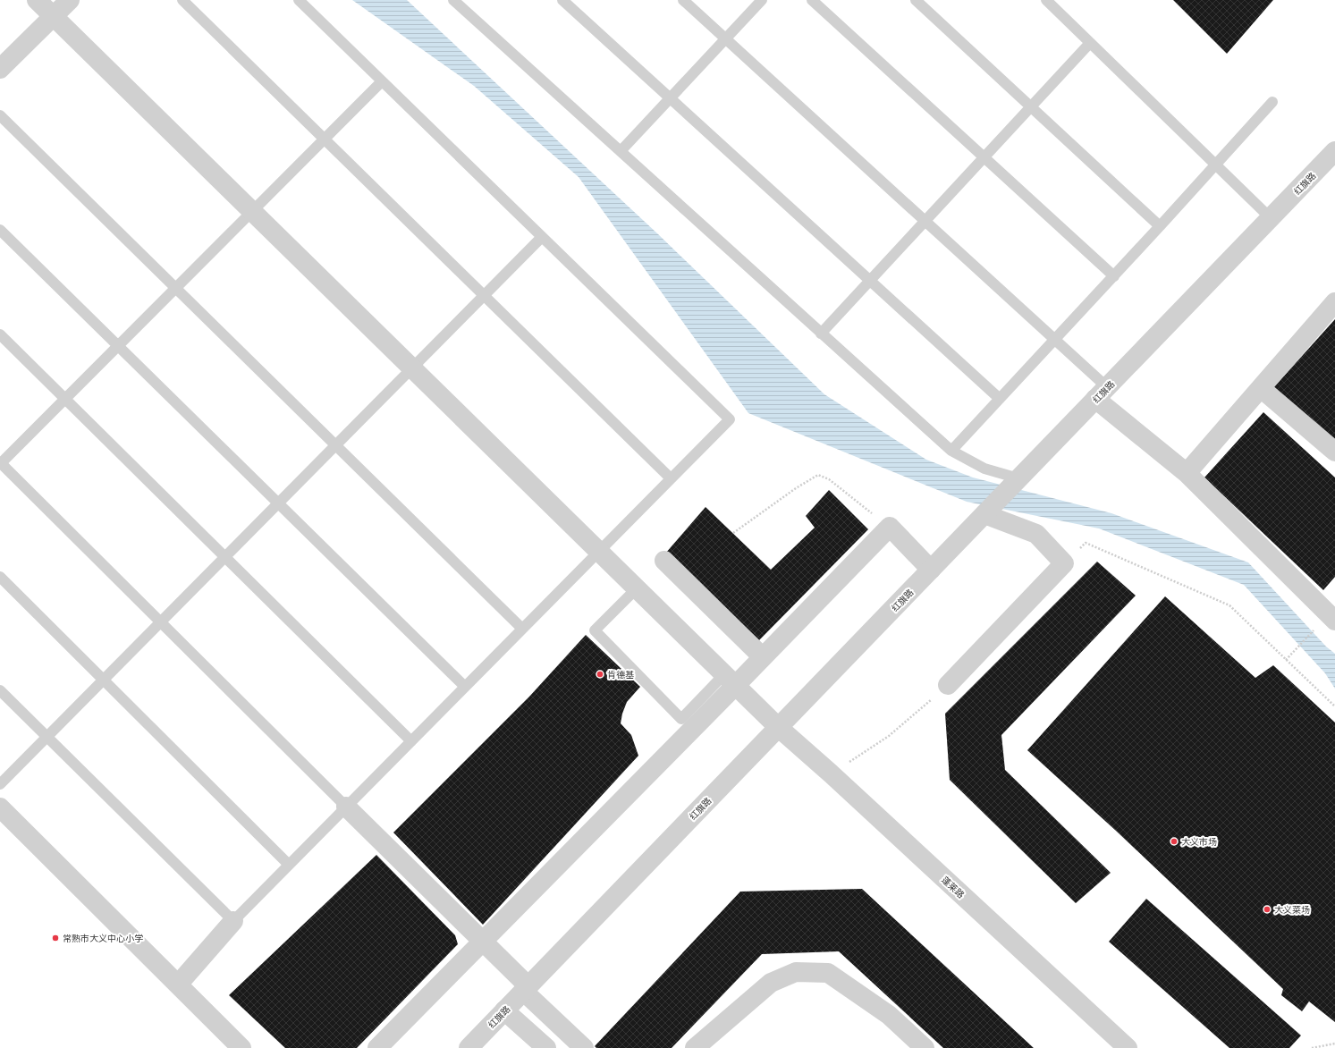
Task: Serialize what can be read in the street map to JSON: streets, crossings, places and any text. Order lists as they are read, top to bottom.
{
  "streets": {
    "street": ["红旗路", "蓬莱路"]
  },
  "crossings": [
    ["红旗路", "蓬莱路"]
  ],
  "places": [
    "肯德基",
    "大义市场",
    "大义菜场",
    "常熟市大义中心小学"
  ]
}
